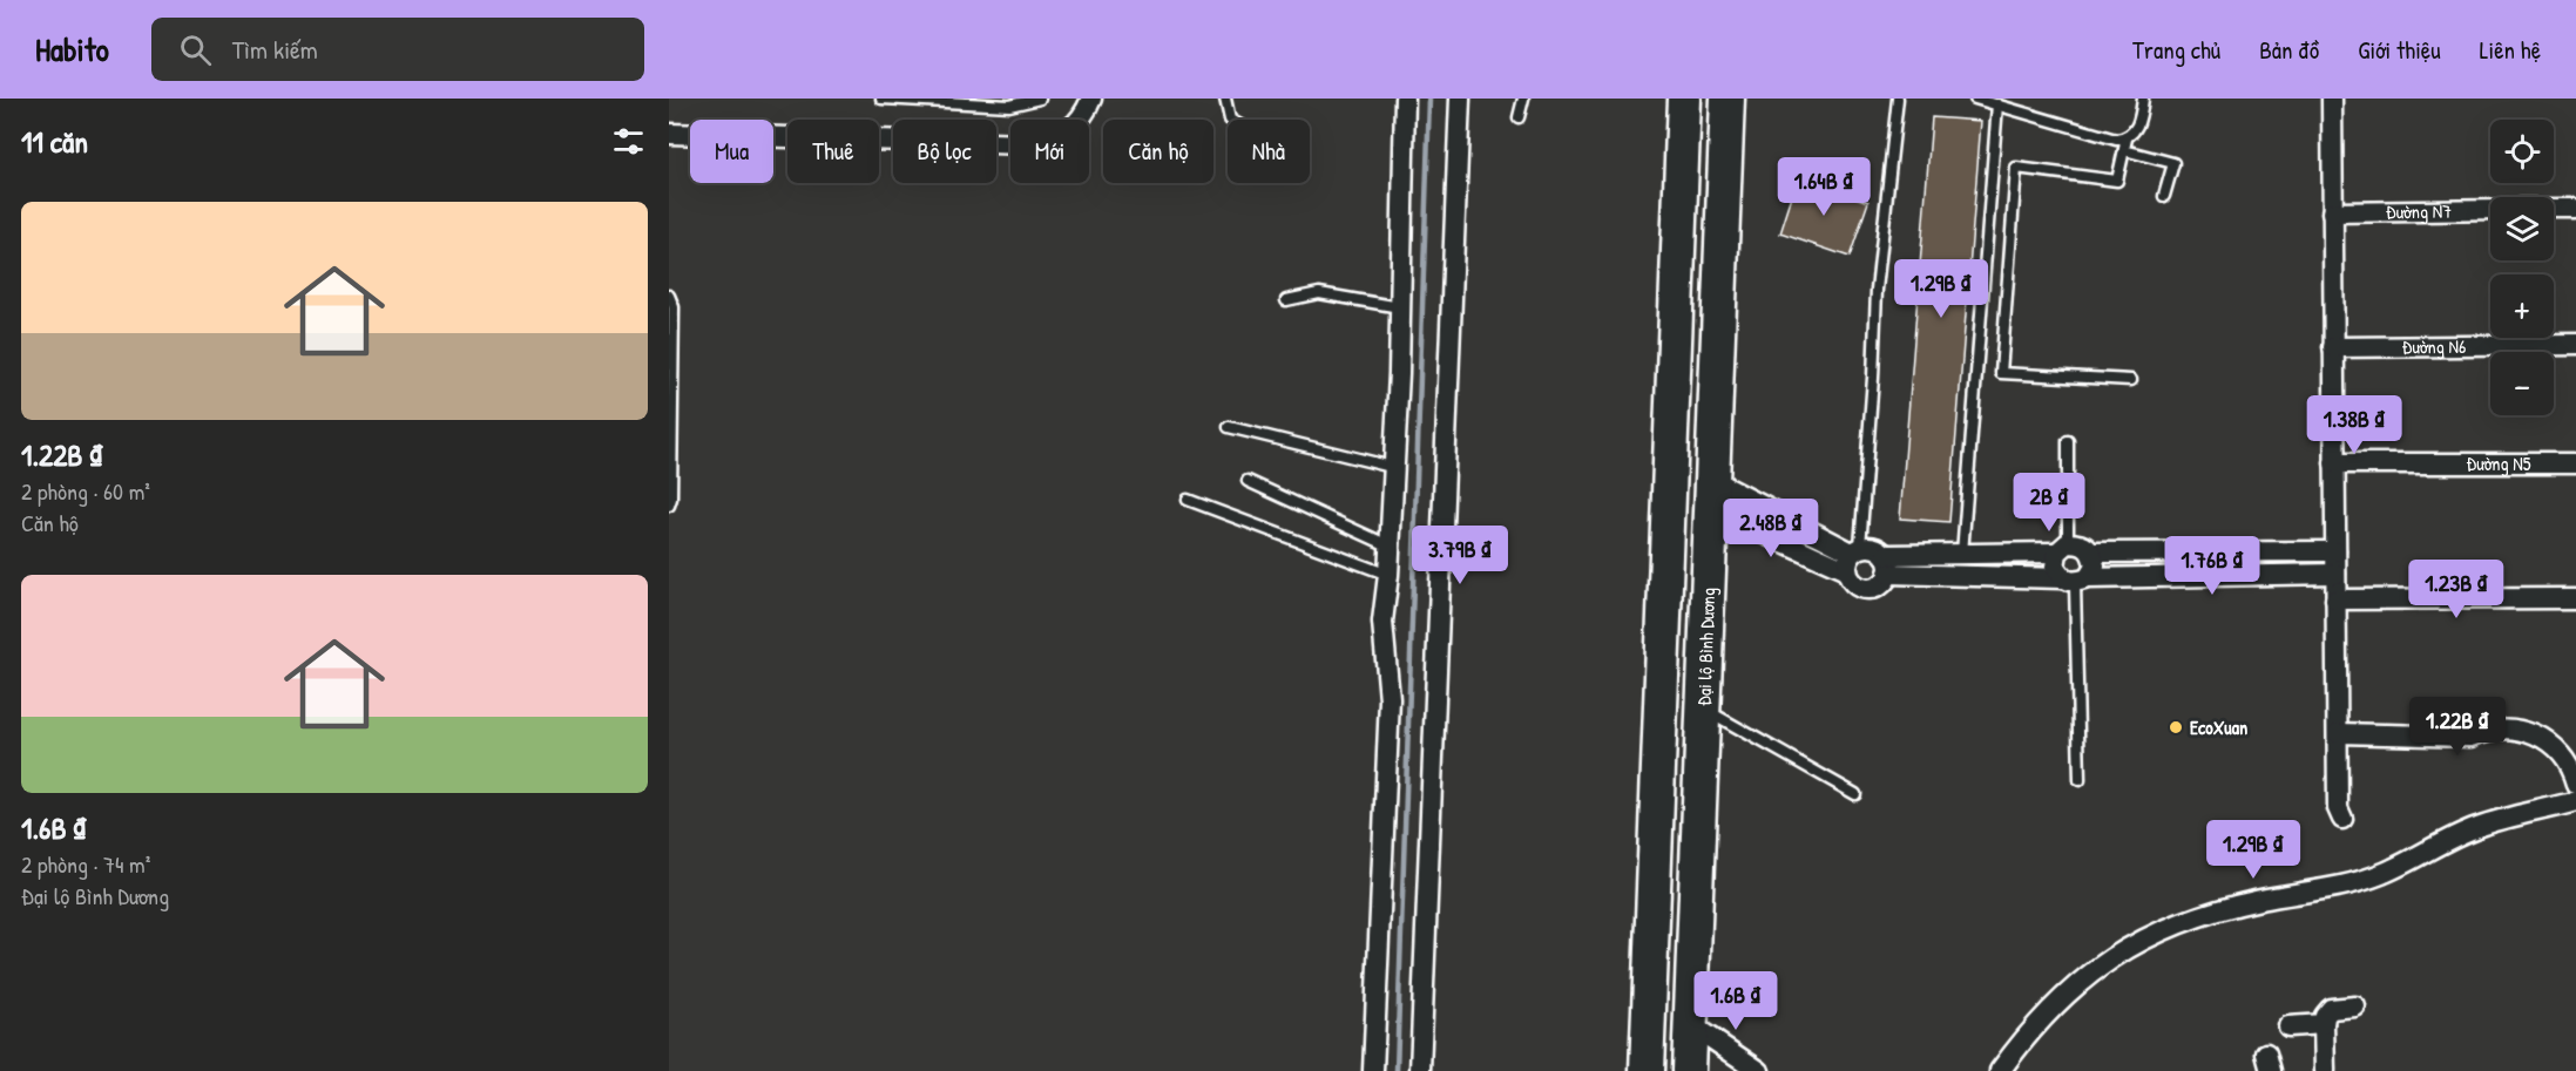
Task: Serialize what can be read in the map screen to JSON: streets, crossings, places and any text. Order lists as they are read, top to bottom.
{
  "streets": {
    "highway": ["Đại lộ Bình Dương"],
    "street": ["Đường N7", "Đường N6", "Đường N5"]
  },
  "places": ["EcoXuan"],
  "page": {
    "header": "Habito",
    "search": "Tìm kiếm",
    "nav": [
      "Trang chủ",
      "Bản đồ",
      "Giới thiệu",
      "Liên hệ"
    ],
    "heading": "11 căn",
    "map_buttons": ["+", "−"],
    "chip": [
      "Mua",
      "Thuê",
      "Bộ lọc",
      "Mới",
      "Căn hộ",
      "Nhà"
    ],
    "price": [
      "1.64B ₫",
      "1.29B ₫",
      "1.38B ₫",
      "2B ₫",
      "2.48B ₫",
      "3.79B ₫",
      "1.76B ₫",
      "1.23B ₫",
      "1.22B ₫",
      "1.29B ₫",
      "1.6B ₫"
    ],
    "list": [
      {
        "name": "1.22B ₫",
        "note": "2 phòng · 60 m² · Căn hộ"
      },
      {
        "name": "1.6B ₫",
        "note": "2 phòng · 74 m² · Đại lộ Bình Dương"
      }
    ]
  }
}
